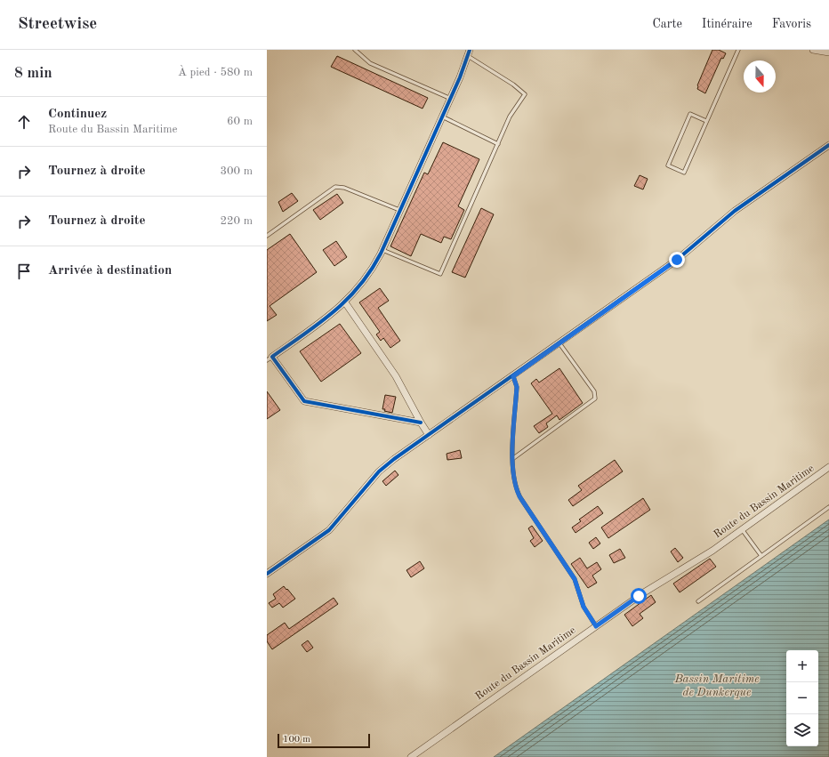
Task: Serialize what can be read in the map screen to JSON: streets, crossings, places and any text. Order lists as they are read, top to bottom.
{
  "streets": {
    "street": ["Route du Bassin Maritime"]
  },
  "water": ["Bassin Maritime de Dunkerque"],
  "scale_bar": "100 m",
  "north": "bottom",
  "page": {
    "header": "Streetwise",
    "nav": ["Carte", "Itinéraire", "Favoris"],
    "heading": ["8 min", "À pied · 580 m"],
    "list": [
      ["Continuez", "Route du Bassin Maritime", "60 m"],
      ["Tournez à droite", "300 m"],
      ["Tournez à droite", "220 m"],
      "Arrivée à destination"
    ],
    "map_buttons": ["+", "−"],
    "scale": "100 m"
  }
}
